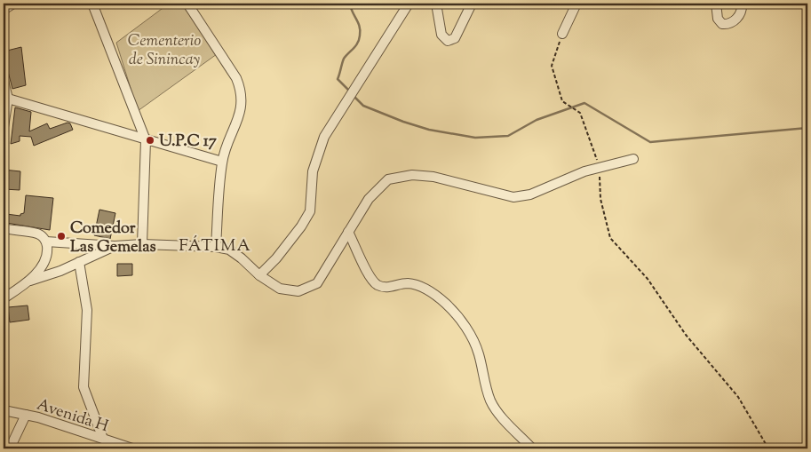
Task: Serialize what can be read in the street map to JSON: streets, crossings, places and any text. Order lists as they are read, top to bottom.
{
  "streets": {
    "street": ["Avenida H"]
  },
  "districts": ["FÁTIMA"],
  "parks": ["Cementerio de Sinincay"],
  "places": ["U.P.C 17", "Comedor Las Gemelas"]
}
